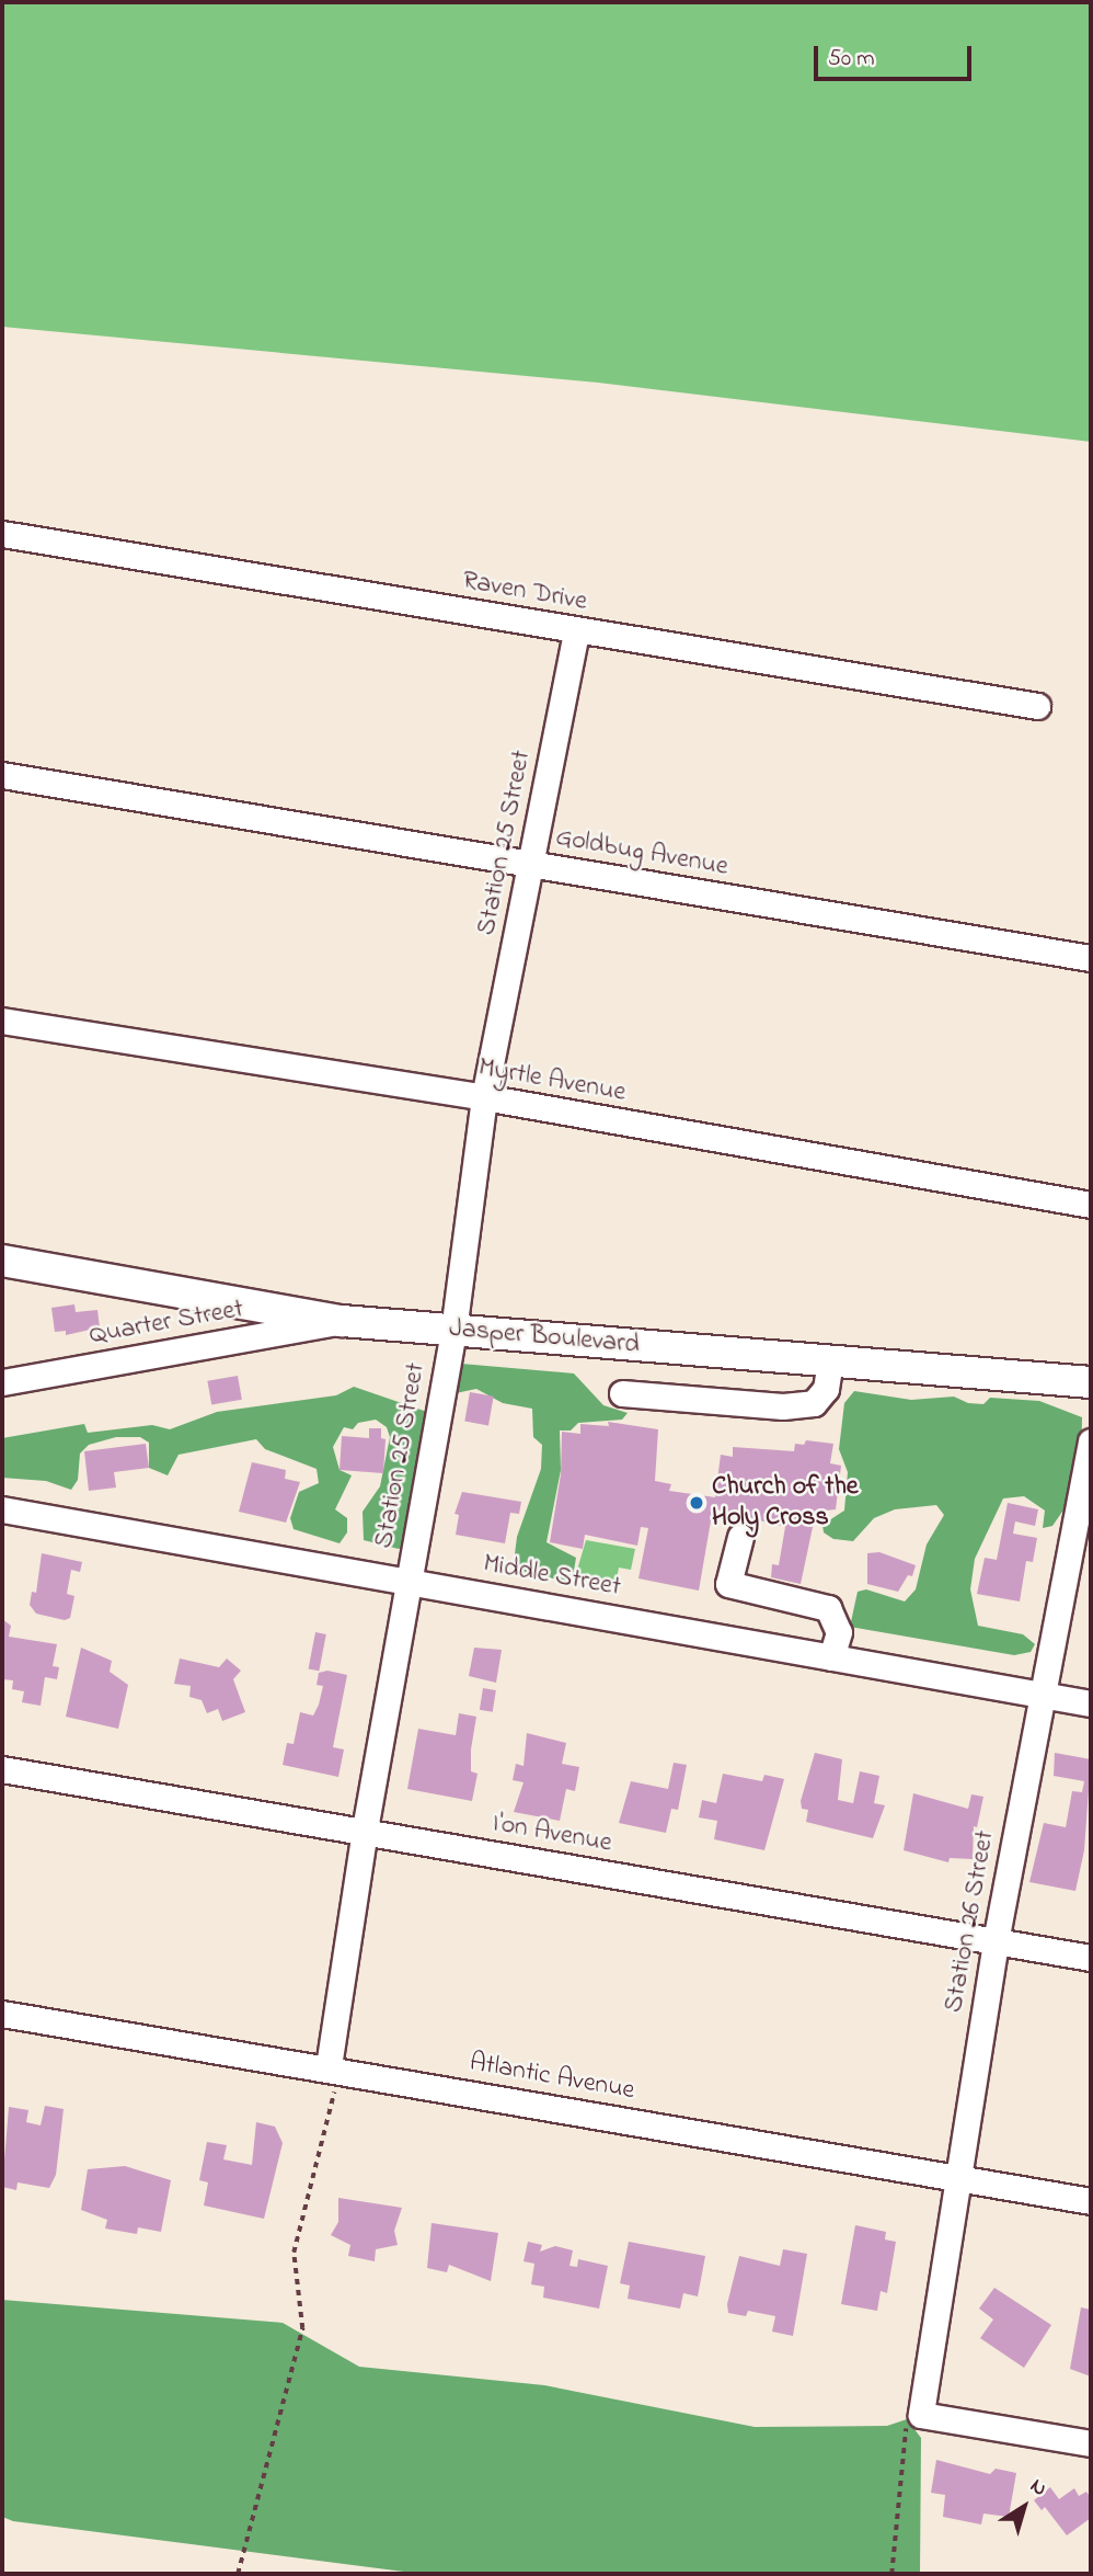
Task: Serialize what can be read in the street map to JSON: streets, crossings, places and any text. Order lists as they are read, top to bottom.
{
  "streets": {
    "main road": ["Jasper Boulevard"],
    "street": [
      "Raven Drive",
      "Station 25 Street",
      "Goldbug Avenue",
      "Myrtle Avenue",
      "Quarter Street",
      "Middle Street",
      "I'on Avenue",
      "Station 26 Street",
      "Atlantic Avenue"
    ]
  },
  "crossings": [
    ["Raven Drive", "Station 25 Street"],
    ["Station 25 Street", "Goldbug Avenue"],
    ["Station 25 Street", "Myrtle Avenue"],
    ["Station 25 Street", "Jasper Boulevard"],
    ["Station 25 Street", "Middle Street"],
    ["Station 25 Street", "I'on Avenue"],
    ["Station 25 Street", "Atlantic Avenue"],
    ["Quarter Street", "Jasper Boulevard"],
    ["Middle Street", "Station 26 Street"],
    ["I'on Avenue", "Station 26 Street"],
    ["Station 26 Street", "Atlantic Avenue"]
  ],
  "places": ["Church of the Holy Cross"],
  "scale_bar": "50 m",
  "north": "top right"
}
